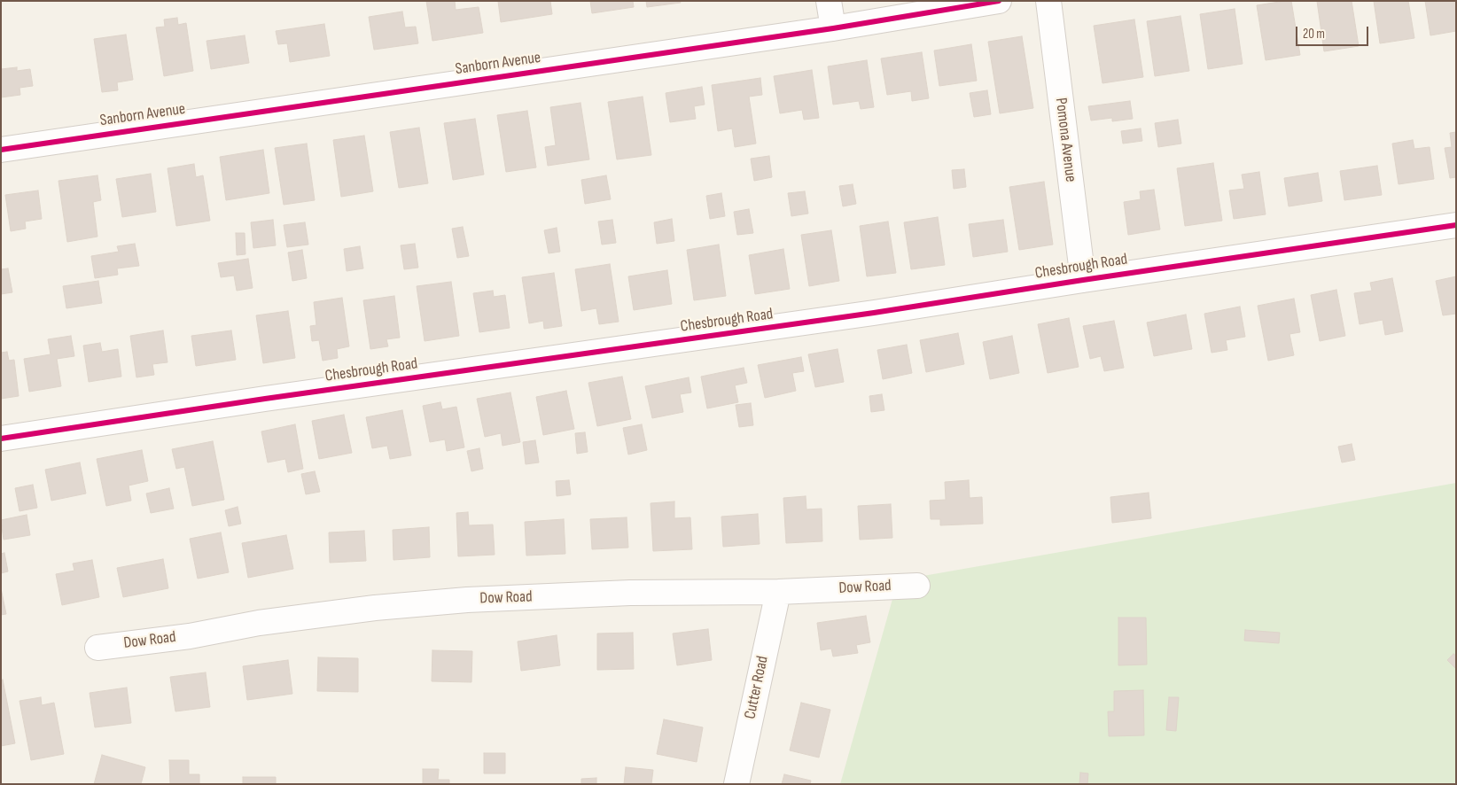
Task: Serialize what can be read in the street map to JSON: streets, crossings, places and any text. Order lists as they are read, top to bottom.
{
  "streets": {
    "street": [
      "Sanborn Avenue",
      "Pomona Avenue",
      "Chesbrough Road",
      "Dow Road",
      "Cutter Road"
    ]
  },
  "crossings": [
    ["Pomona Avenue", "Chesbrough Road"],
    ["Dow Road", "Cutter Road"]
  ],
  "scale_bar": "20 m"
}
